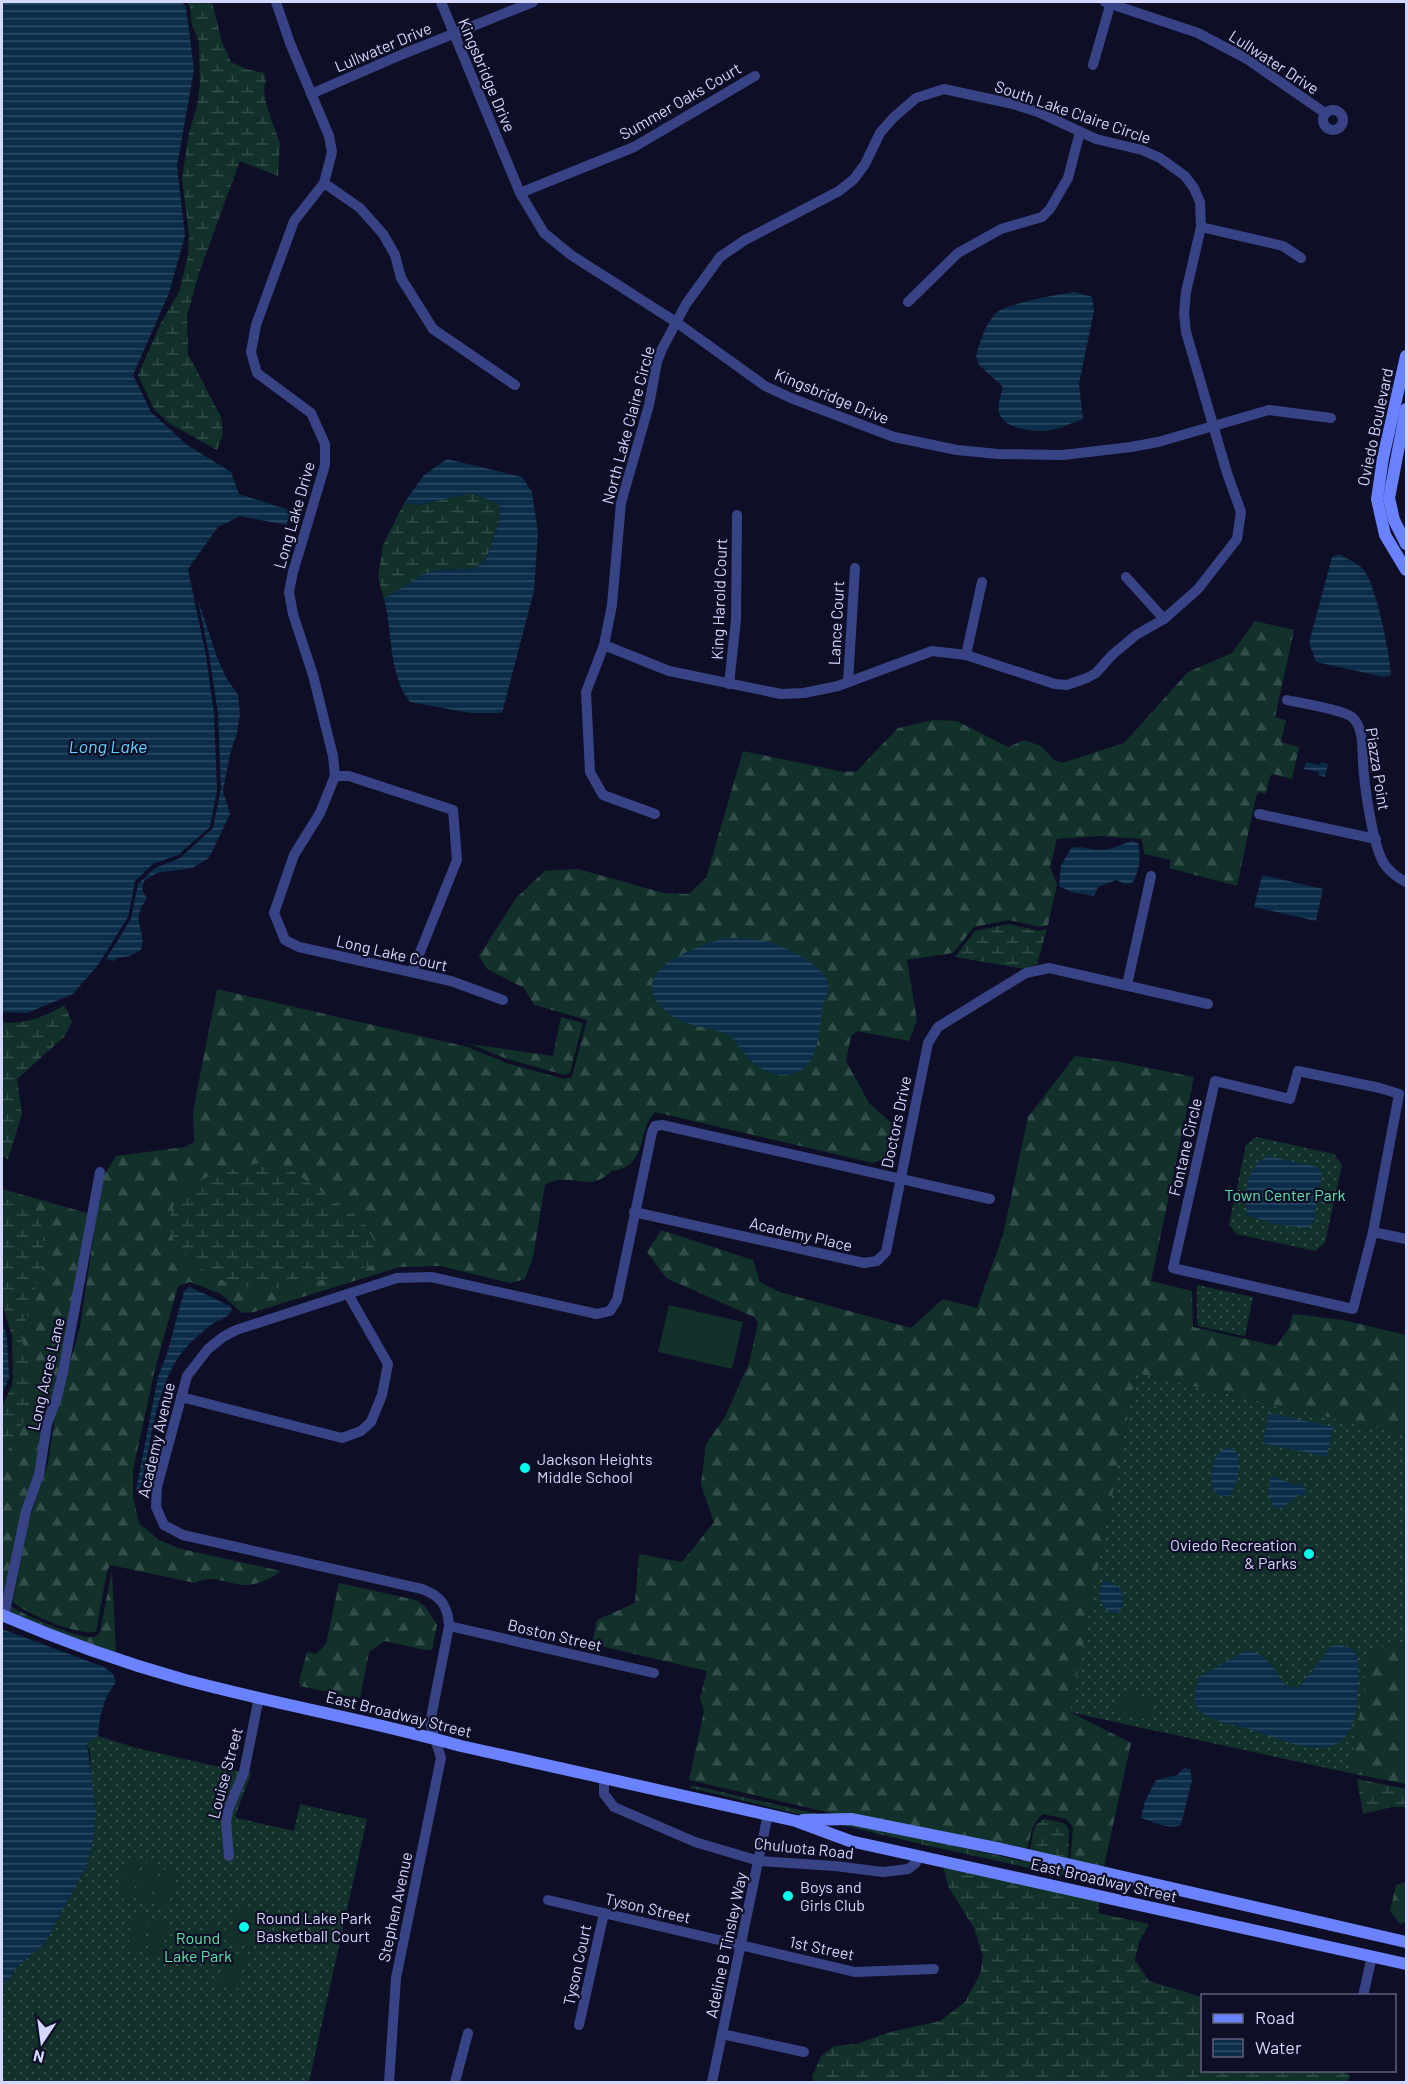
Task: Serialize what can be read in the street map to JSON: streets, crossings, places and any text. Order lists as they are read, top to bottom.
{
  "streets": {
    "main road": ["Oviedo Boulevard", "East Broadway Street"],
    "street": [
      "Lullwater Drive",
      "Kingsbridge Drive",
      "Summer Oaks Court",
      "South Lake Claire Circle",
      "North Lake Claire Circle",
      "Long Lake Drive",
      "King Harold Court",
      "Lance Court",
      "Piazza Point",
      "Long Lake Court",
      "Doctors Drive",
      "Fontane Circle",
      "Academy Place",
      "Long Acres Lane",
      "Academy Avenue",
      "Boston Street",
      "Louise Street",
      "Chuluota Road",
      "Stephen Avenue",
      "Tyson Street",
      "Adeline B Tinsley Way",
      "1st Street",
      "Tyson Court"
    ]
  },
  "crossings": [
    ["Lullwater Drive", "Kingsbridge Drive"],
    ["Lullwater Drive", "Long Lake Drive"],
    ["Kingsbridge Drive", "Summer Oaks Court"],
    ["Kingsbridge Drive", "South Lake Claire Circle"],
    ["Kingsbridge Drive", "North Lake Claire Circle"],
    ["South Lake Claire Circle", "North Lake Claire Circle"],
    ["Long Lake Drive", "Long Lake Court"],
    ["Doctors Drive", "Academy Place"],
    ["Doctors Drive", "Academy Avenue"],
    ["Academy Place", "Academy Avenue"],
    ["Long Acres Lane", "East Broadway Street"],
    ["Academy Avenue", "Boston Street"],
    ["Academy Avenue", "East Broadway Street"],
    ["Academy Avenue", "Stephen Avenue"],
    ["East Broadway Street", "Louise Street"],
    ["East Broadway Street", "Chuluota Road"],
    ["East Broadway Street", "Stephen Avenue"],
    ["East Broadway Street", "Adeline B Tinsley Way"],
    ["Chuluota Road", "Adeline B Tinsley Way"],
    ["Tyson Street", "Adeline B Tinsley Way"],
    ["Tyson Street", "1st Street"],
    ["Tyson Street", "Tyson Court"],
    ["Adeline B Tinsley Way", "1st Street"]
  ],
  "water": ["Long Lake"],
  "parks": ["Town Center Park", "Round Lake Park"],
  "places": [
    "Jackson Heights Middle School",
    "Oviedo Recreation & Parks",
    "Boys and Girls Club",
    "Round Lake Park Basketball Court"
  ],
  "legend": ["Road", "Water"],
  "north": "bottom"
}
